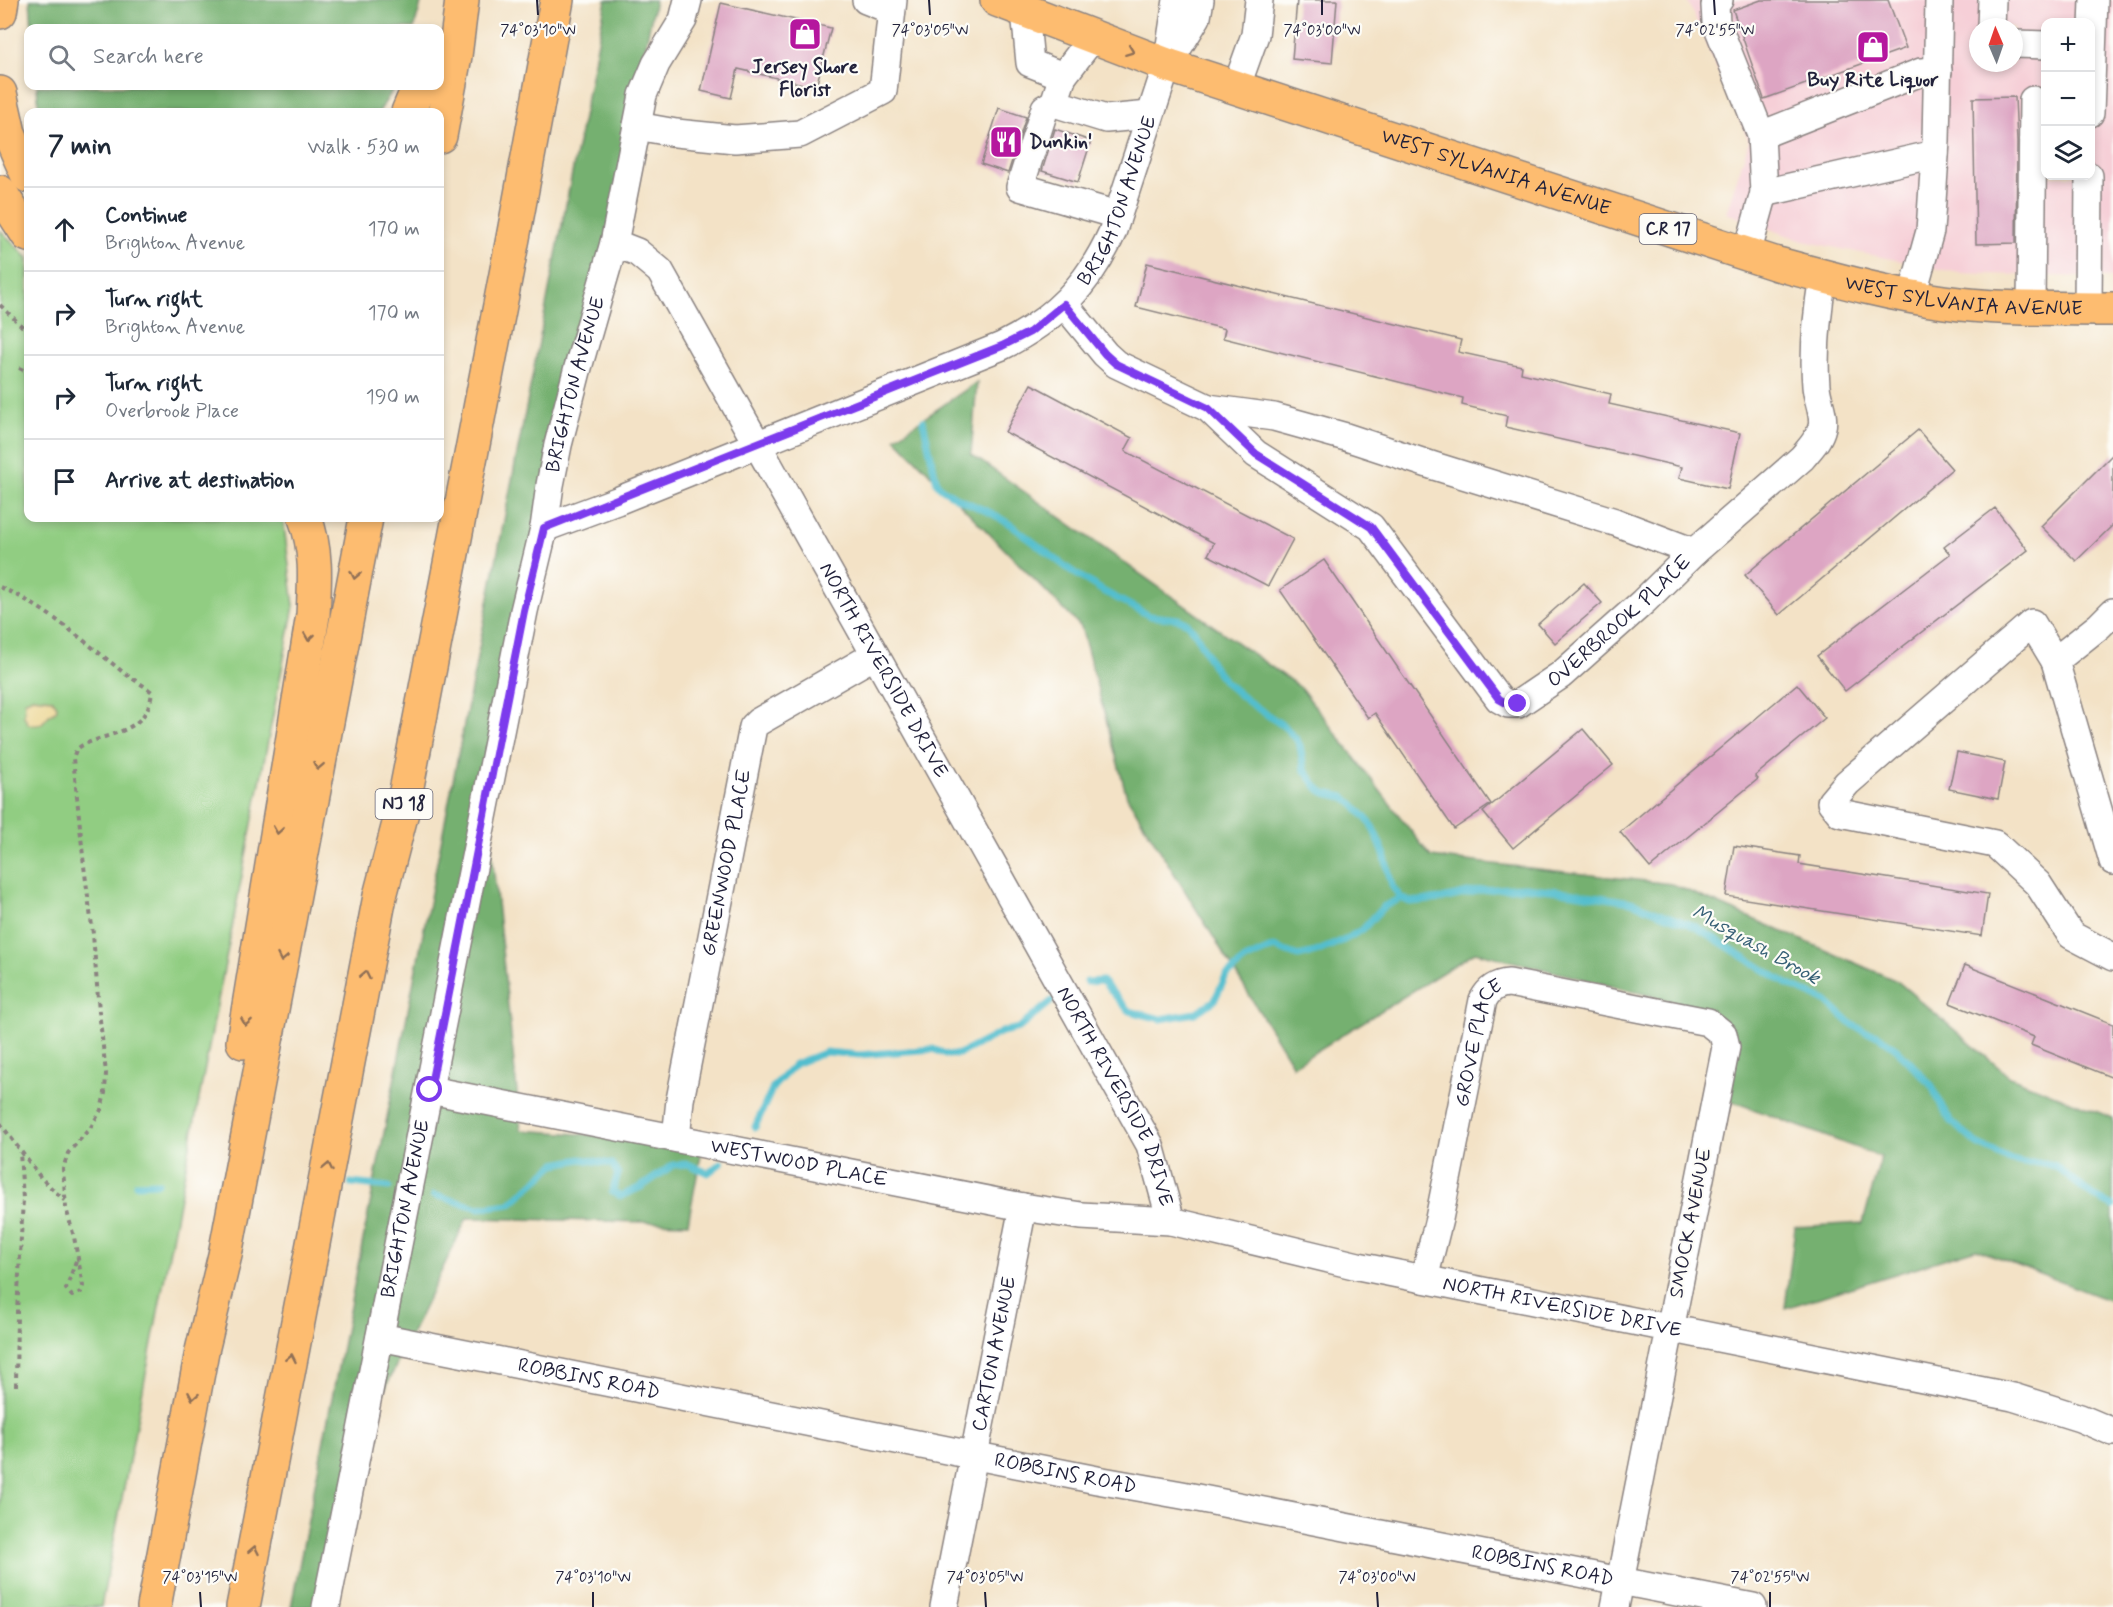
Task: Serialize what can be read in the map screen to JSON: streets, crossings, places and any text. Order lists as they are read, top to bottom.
{
  "streets": {
    "main road": ["WEST SYLVANIA AVENUE", "CR 17", "NJ 18"],
    "street": [
      "BRIGHTON AVENUE",
      "OVERBROOK PLACE",
      "NORTH RIVERSIDE DRIVE",
      "GREENWOOD PLACE",
      "GROVE PLACE",
      "WESTWOOD PLACE",
      "SMOCK AVENUE",
      "CARTON AVENUE",
      "ROBBINS ROAD"
    ]
  },
  "crossings": [
    ["WEST SYLVANIA AVENUE", "BRIGHTON AVENUE"],
    ["BRIGHTON AVENUE", "OVERBROOK PLACE"],
    ["BRIGHTON AVENUE", "NORTH RIVERSIDE DRIVE"],
    ["BRIGHTON AVENUE", "WESTWOOD PLACE"],
    ["BRIGHTON AVENUE", "ROBBINS ROAD"],
    ["NORTH RIVERSIDE DRIVE", "GREENWOOD PLACE"],
    ["NORTH RIVERSIDE DRIVE", "GROVE PLACE"],
    ["NORTH RIVERSIDE DRIVE", "WESTWOOD PLACE"],
    ["NORTH RIVERSIDE DRIVE", "SMOCK AVENUE"],
    ["GREENWOOD PLACE", "WESTWOOD PLACE"],
    ["GROVE PLACE", "SMOCK AVENUE"],
    ["WESTWOOD PLACE", "CARTON AVENUE"],
    ["SMOCK AVENUE", "ROBBINS ROAD"],
    ["CARTON AVENUE", "ROBBINS ROAD"]
  ],
  "water": ["Musquash Brook"],
  "places": {
    "shop": ["Jersey Shore Florist", "Buy Rite Liquor"],
    "restaurant": ["Dunkin'"]
  },
  "north": "top",
  "page": {
    "map_buttons": ["+", "−"],
    "search": "Search here",
    "heading": ["7 min", "Walk · 530 m"],
    "list": [
      ["Continue", "Brighton Avenue", "170 m"],
      ["Turn right", "Brighton Avenue", "170 m"],
      ["Turn right", "Overbrook Place", "190 m"],
      "Arrive at destination"
    ]
  },
  "coordinates": [
    "74°03'10\"W",
    "74°03'05\"W",
    "74°03'00\"W",
    "74°02'55\"W",
    "74°03'15\"W"
  ]
}
